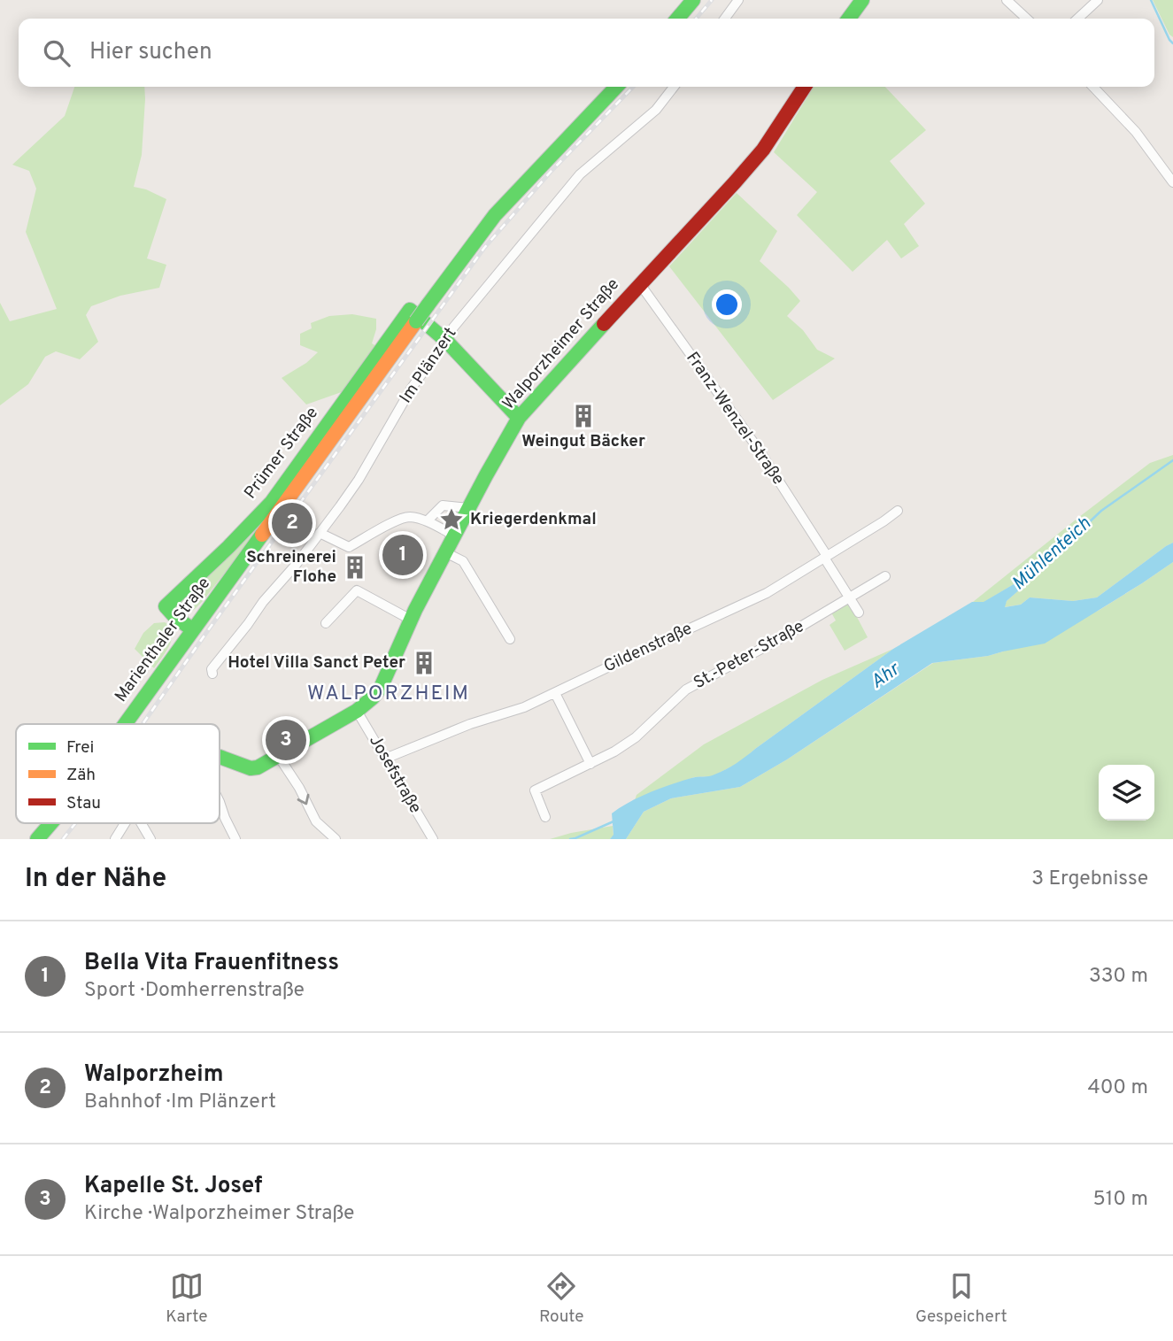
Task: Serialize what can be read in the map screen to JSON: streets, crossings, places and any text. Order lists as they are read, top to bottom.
{
  "streets": {
    "street": [
      "Walporzheimer Straße",
      "Im Plänzert",
      "Franz-Wenzel-Straße",
      "Prümer Straße",
      "Marienthaler Straße",
      "Gildenstraße",
      "St.-Peter-Straße",
      "Josefstraße"
    ]
  },
  "crossings": [
    ["Walporzheimer Straße", "Franz-Wenzel-Straße"],
    ["Walporzheimer Straße", "Josefstraße"],
    ["Franz-Wenzel-Straße", "Gildenstraße"],
    ["Franz-Wenzel-Straße", "St.-Peter-Straße"],
    ["Prümer Straße", "Marienthaler Straße"],
    ["Gildenstraße", "Josefstraße"]
  ],
  "districts": ["WALPORZHEIM"],
  "water": ["Mühlenteich", "Ahr"],
  "places": {
    "building": ["Weingut Bäcker", "Schreinerei Flohe", "Hotel Villa Sanct Peter"],
    "place": ["Kriegerdenkmal"]
  },
  "legend": ["Frei", "Zäh", "Stau"],
  "page": {
    "search": "Hier suchen",
    "pins": ["2", "1", "3"],
    "heading": ["In der Nähe", "3 Ergebnisse"],
    "list": [
      {
        "mark": "1",
        "name": "Bella Vita Frauenfitness",
        "note": "Sport · Domherrenstraße",
        "value": "330 m"
      },
      {
        "mark": "2",
        "name": "Walporzheim",
        "note": "Bahnhof · Im Plänzert",
        "value": "400 m"
      },
      {
        "mark": "3",
        "name": "Kapelle St. Josef",
        "note": "Kirche · Walporzheimer Straße",
        "value": "510 m"
      }
    ],
    "nav": ["Karte", "Route", "Gespeichert"]
  }
}
